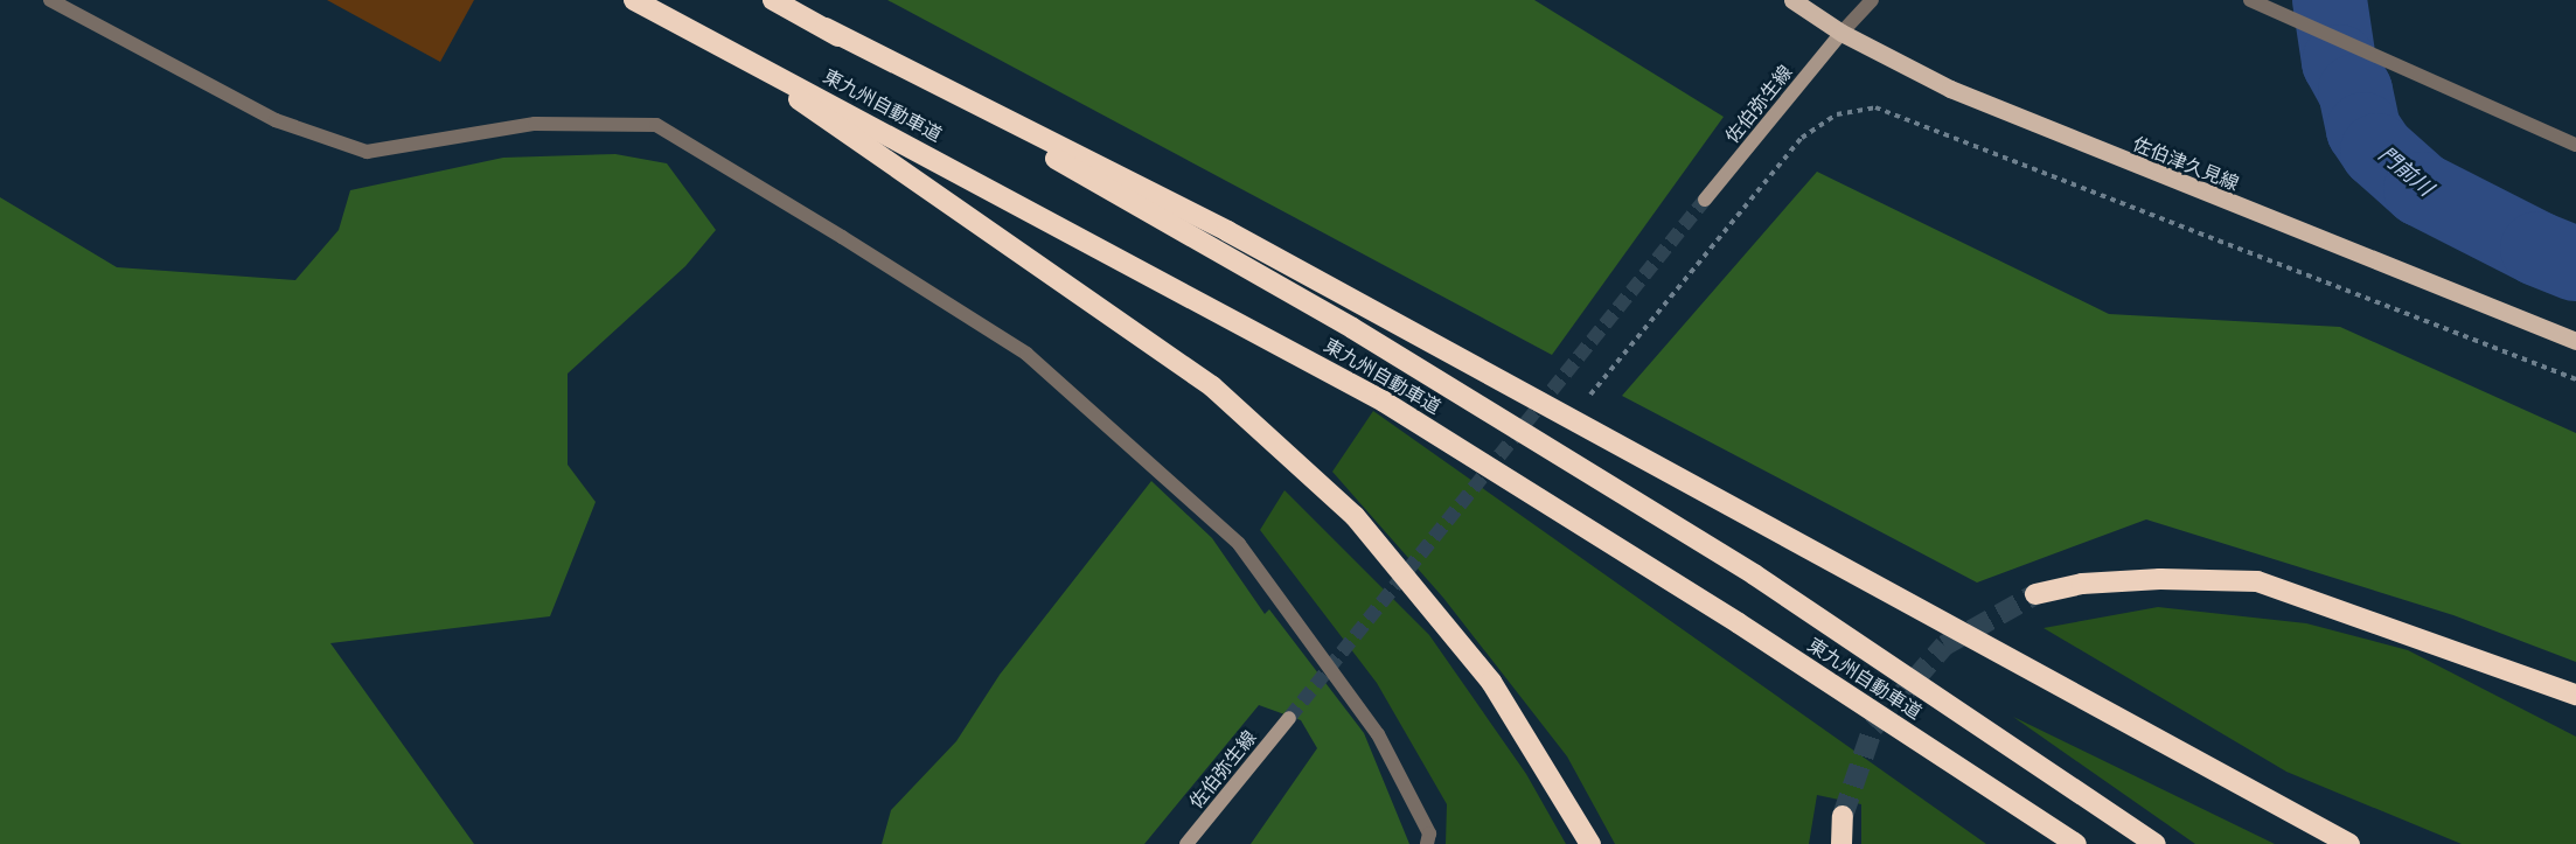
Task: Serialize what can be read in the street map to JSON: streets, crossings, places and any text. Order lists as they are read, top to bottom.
{
  "streets": {
    "highway": ["東九州自動車道"],
    "main road": ["佐伯弥生線", "佐伯津久見線"]
  },
  "crossings": [
    ["佐伯弥生線", "佐伯津久見線"]
  ],
  "water": ["門前川"]
}
